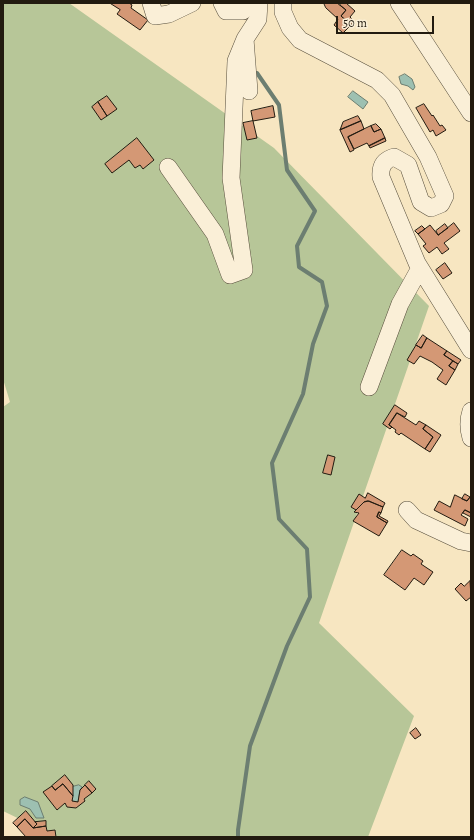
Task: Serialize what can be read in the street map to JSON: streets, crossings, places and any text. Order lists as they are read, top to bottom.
{
  "scale_bar": "50 m"
}
